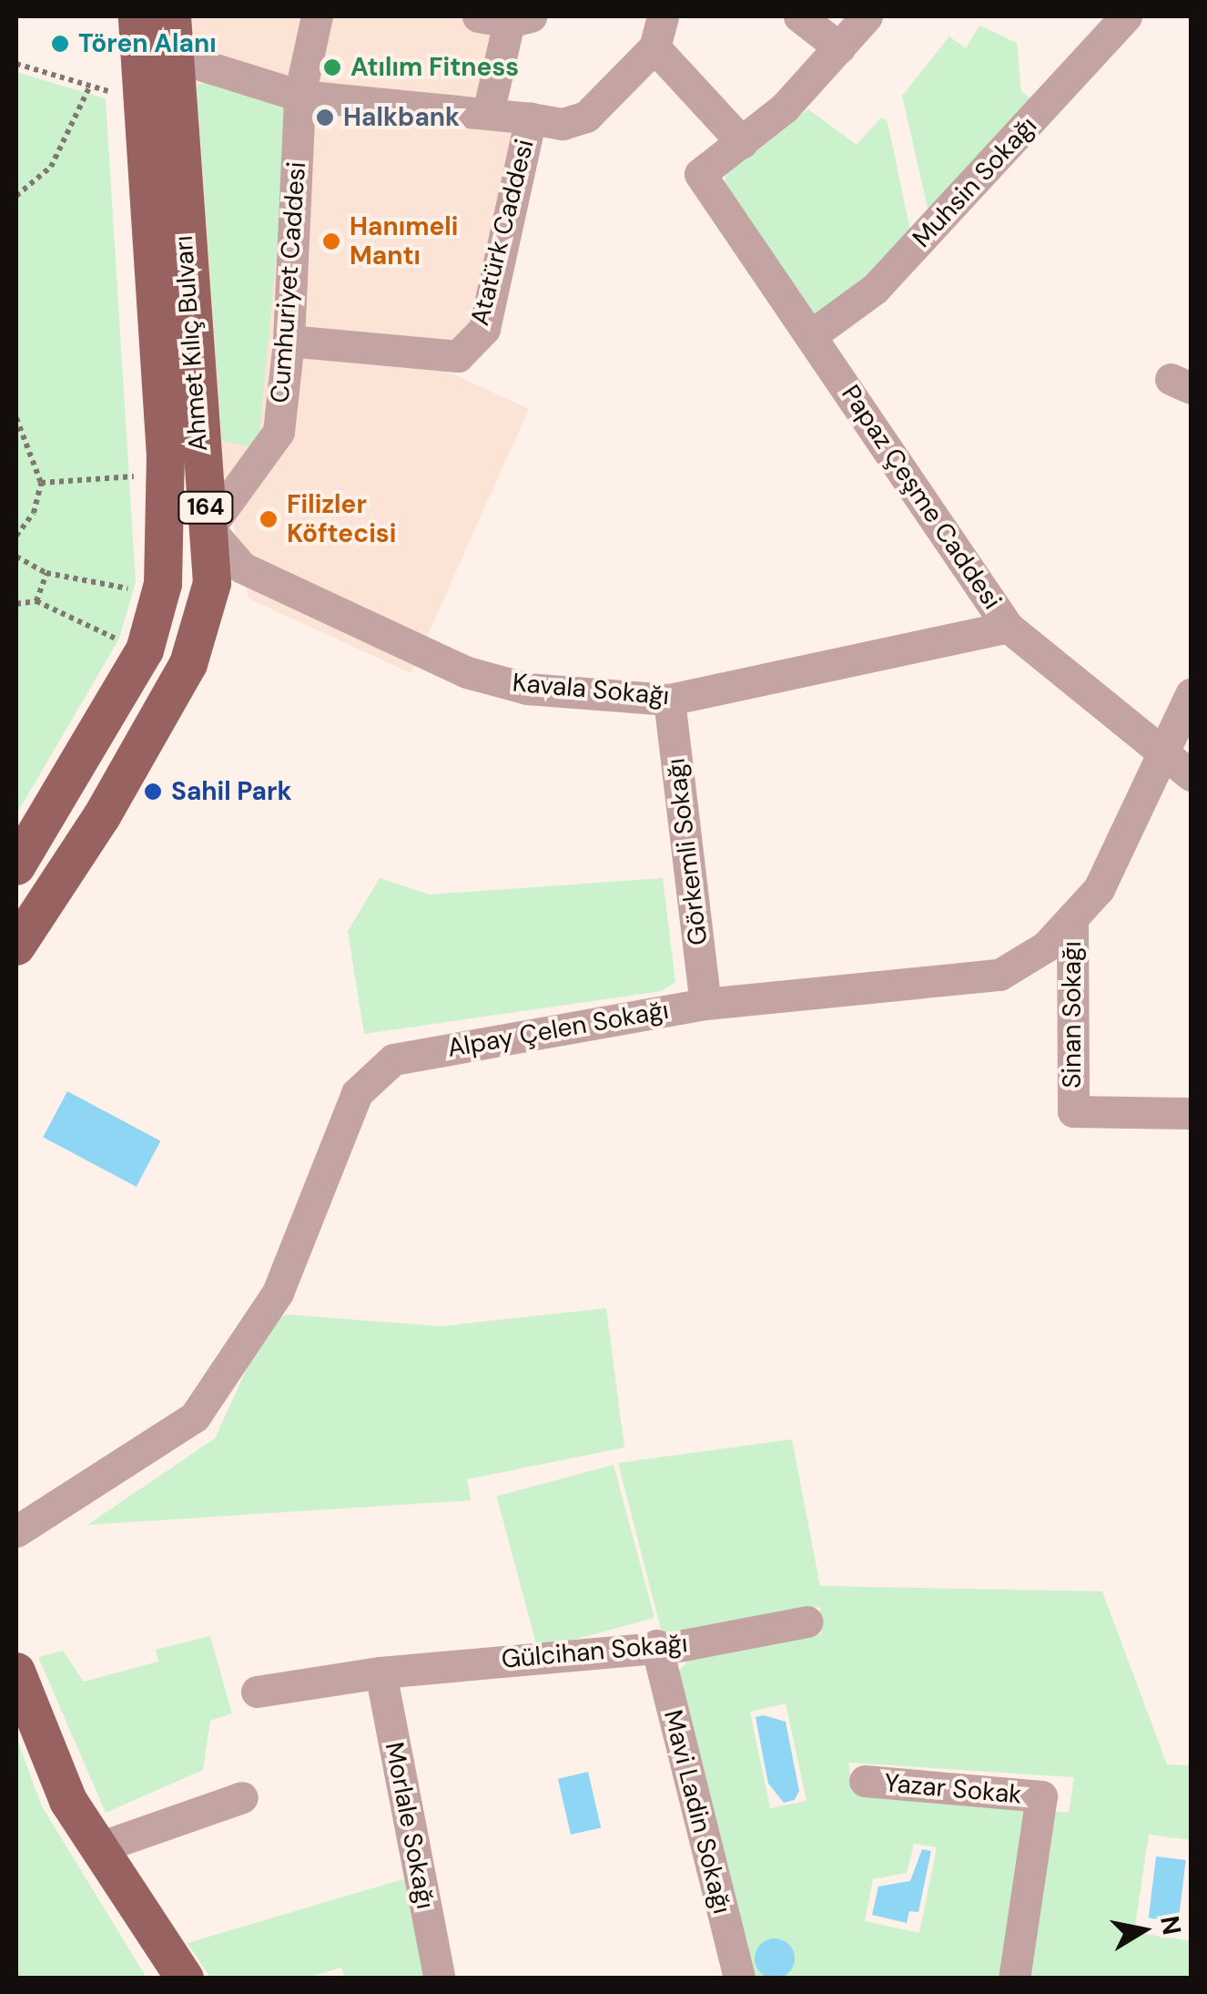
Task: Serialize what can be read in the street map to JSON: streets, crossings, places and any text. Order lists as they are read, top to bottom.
{
  "streets": {
    "main road": ["Ahmet Kılıç Bulvarı", "164"],
    "street": [
      "Muhsin Sokağı",
      "Atatürk Caddesi",
      "Cumhuriyet Caddesi",
      "Papaz Çeşme Caddesi",
      "Kavala Sokağı",
      "Görkemli Sokağı",
      "Sinan Sokağı",
      "Alpay Çelen Sokağı",
      "Gülcihan Sokağı",
      "Yazar Sokak",
      "Mavi Ladin Sokağı",
      "Morlale Sokağı"
    ]
  },
  "crossings": [
    ["Muhsin Sokağı", "Papaz Çeşme Caddesi"],
    ["Atatürk Caddesi", "Cumhuriyet Caddesi"],
    ["Cumhuriyet Caddesi", "Ahmet Kılıç Bulvarı"],
    ["Cumhuriyet Caddesi", "Kavala Sokağı"],
    ["Ahmet Kılıç Bulvarı", "Kavala Sokağı"],
    ["Papaz Çeşme Caddesi", "Kavala Sokağı"],
    ["Papaz Çeşme Caddesi", "Alpay Çelen Sokağı"],
    ["Kavala Sokağı", "Görkemli Sokağı"],
    ["Görkemli Sokağı", "Alpay Çelen Sokağı"],
    ["Sinan Sokağı", "Alpay Çelen Sokağı"],
    ["Gülcihan Sokağı", "Mavi Ladin Sokağı"],
    ["Gülcihan Sokağı", "Morlale Sokağı"]
  ],
  "places": [
    "Tören Alanı",
    "Atılım Fitness",
    "Halkbank",
    "Hanımeli Mantı",
    "Filizler Köftecisi",
    "Sahil Park"
  ],
  "north": "right"
}
